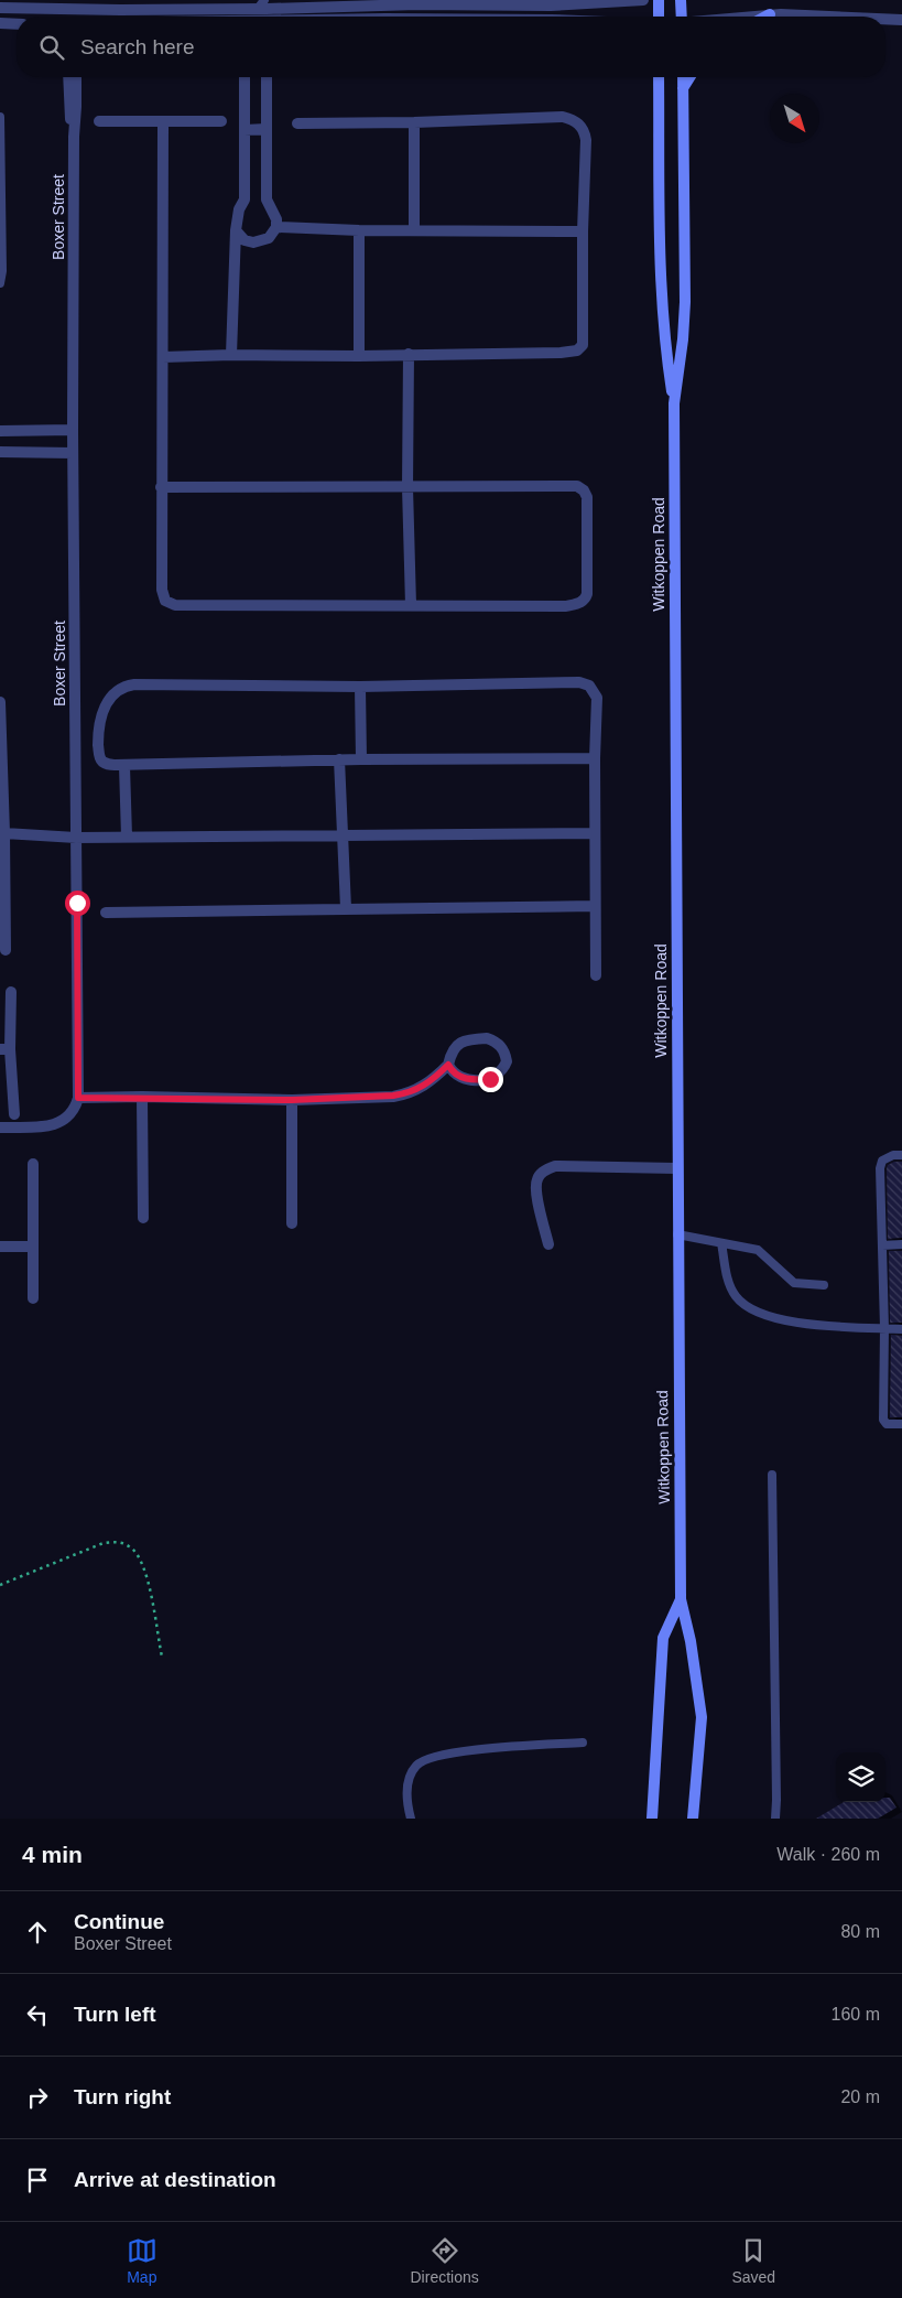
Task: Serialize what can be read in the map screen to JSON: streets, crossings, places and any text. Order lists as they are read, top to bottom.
{
  "streets": {
    "main road": ["Witkoppen Road"],
    "street": ["Boxer Street"]
  },
  "north": "bottom right",
  "page": {
    "search": "Search here",
    "heading": ["4 min", "Walk · 260 m"],
    "list": [
      ["Continue", "Boxer Street", "80 m"],
      ["Turn left", "160 m"],
      ["Turn right", "20 m"],
      "Arrive at destination"
    ],
    "nav": ["Map", "Directions", "Saved"]
  }
}
